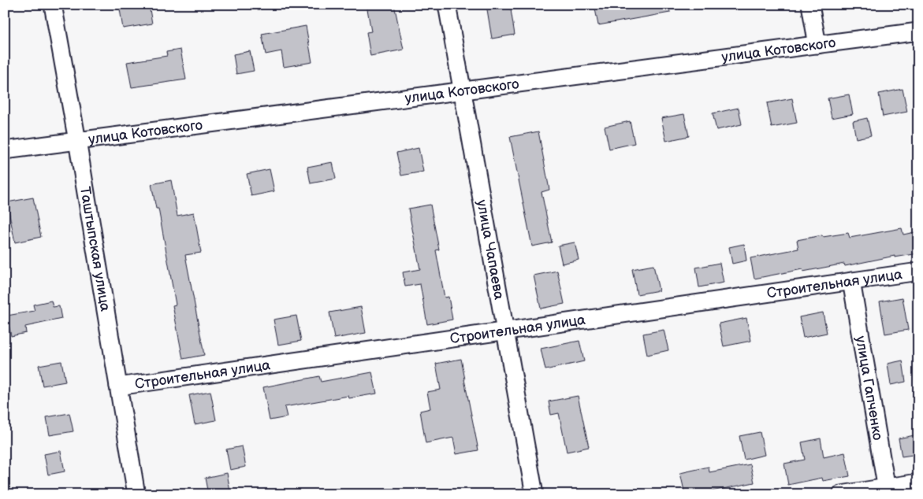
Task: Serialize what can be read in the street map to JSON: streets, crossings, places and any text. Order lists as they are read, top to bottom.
{
  "streets": {
    "street": [
      "улица Котовского",
      "Таштыпская улица",
      "улица Чапаева",
      "Строительная улица",
      "улица Гапченко"
    ]
  },
  "crossings": [
    ["улица Котовского", "Таштыпская улица"],
    ["улица Котовского", "улица Чапаева"],
    ["Таштыпская улица", "Строительная улица"],
    ["улица Чапаева", "Строительная улица"],
    ["Строительная улица", "улица Гапченко"]
  ]
}
